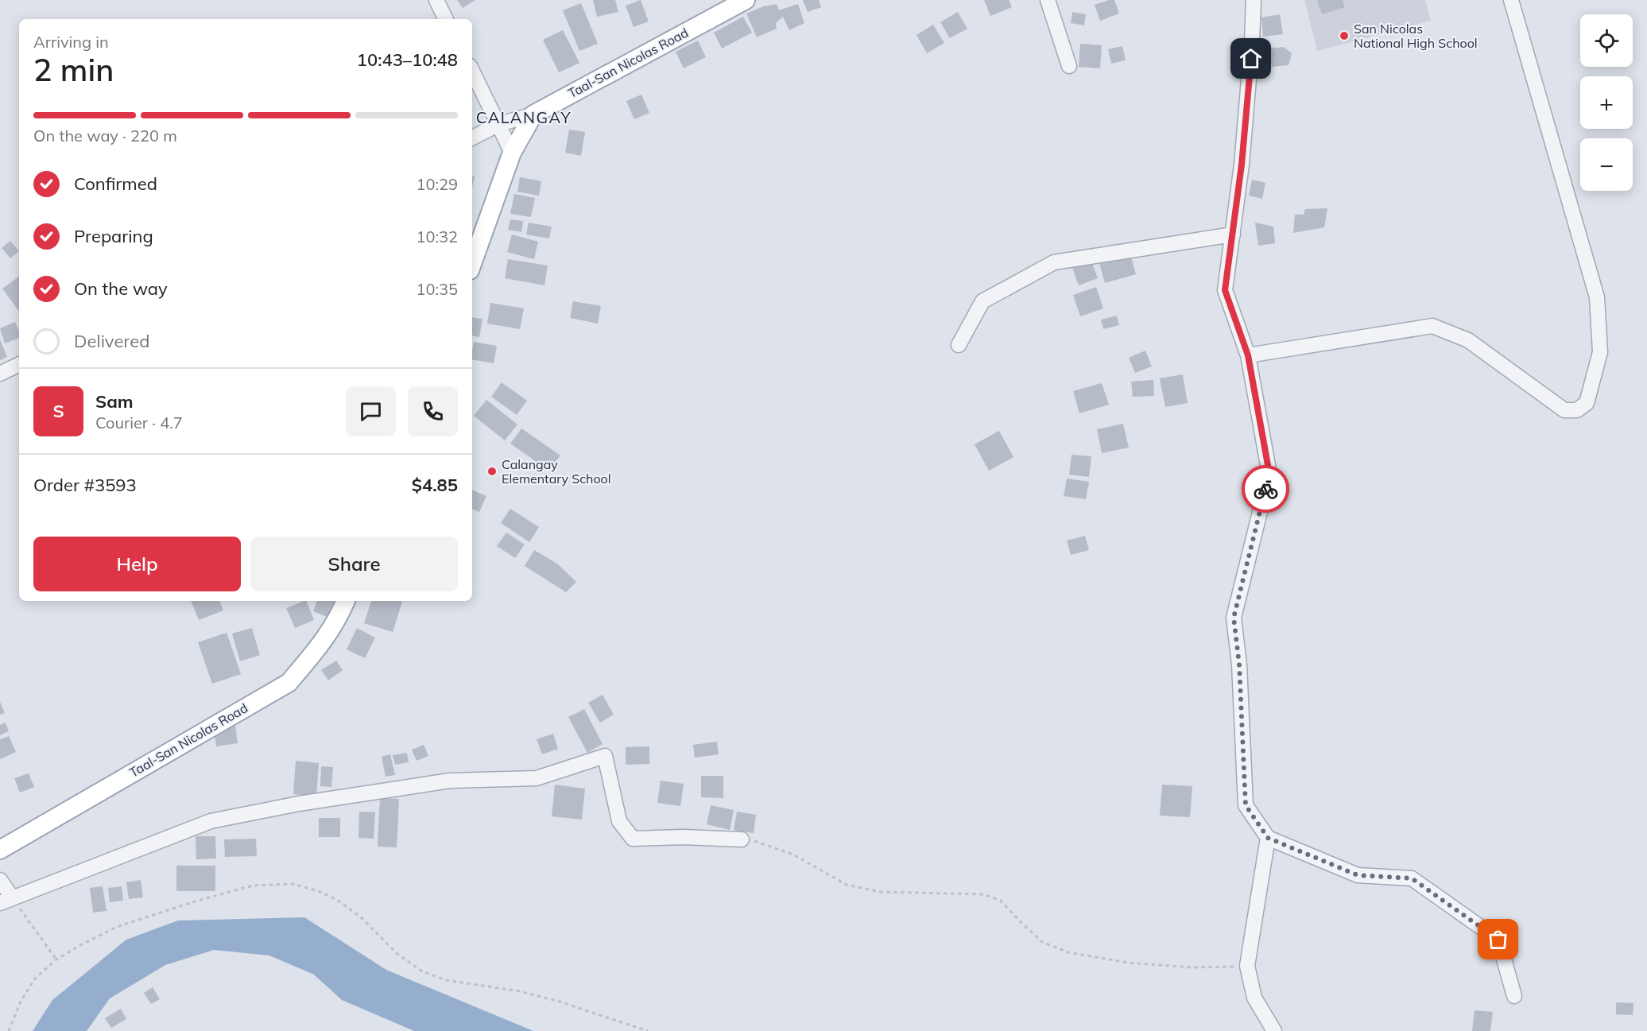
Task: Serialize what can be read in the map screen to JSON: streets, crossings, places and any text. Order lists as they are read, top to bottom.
{
  "streets": {
    "main road": ["Taal-San Nicolas Road"]
  },
  "districts": ["CALANGAY"],
  "places": ["San Nicolas National High School", "Calangay Elementary School"],
  "page": {
    "map_buttons": ["+", "−"],
    "heading": ["2 min", "Arriving in", "10:43–10:48"],
    "panel": [
      "Sam",
      "Courier · 4.7",
      "Order #3593",
      "$4.85"
    ],
    "bar": "On the way · 220 m",
    "list": [
      ["Confirmed", "10:29"],
      ["Preparing", "10:32"],
      ["On the way", "10:35"],
      "Delivered"
    ],
    "round": "S",
    "buttons": ["Help", "Share"]
  }
}
